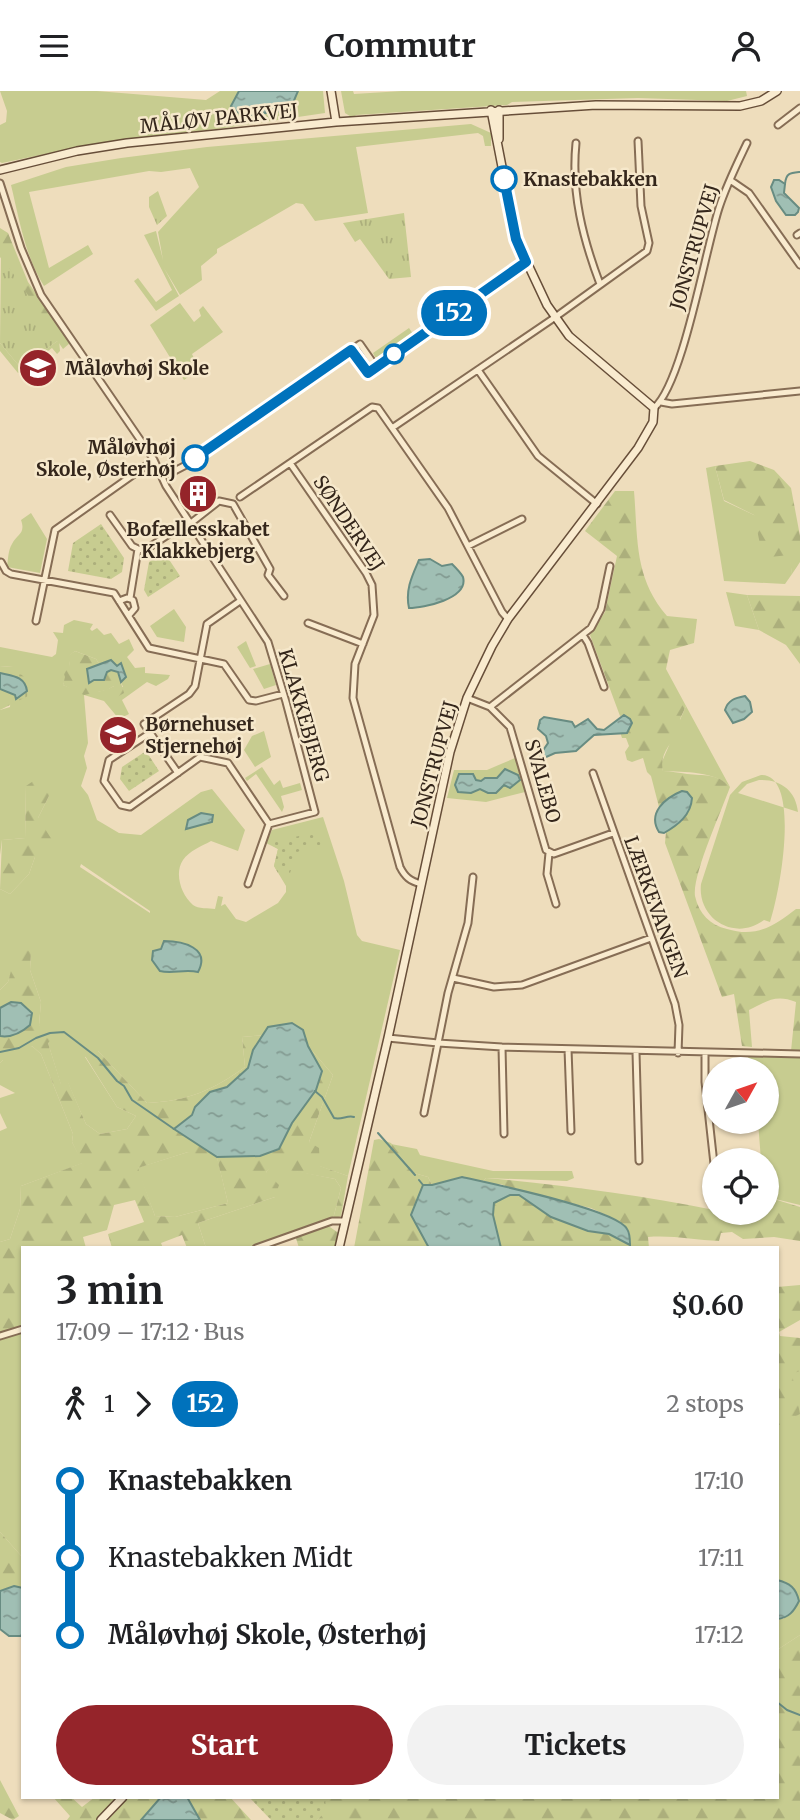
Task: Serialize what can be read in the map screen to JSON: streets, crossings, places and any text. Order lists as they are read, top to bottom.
{
  "streets": {
    "street": [
      "MÅLØV PARKVEJ",
      "JONSTRUPVEJ",
      "SØNDERVEJ",
      "KLAKKEBJERG",
      "SVALEBO",
      "LÆRKEVANGEN"
    ]
  },
  "crossings": [
    ["JONSTRUPVEJ", "SØNDERVEJ"],
    ["JONSTRUPVEJ", "SVALEBO"],
    ["SVALEBO", "LÆRKEVANGEN"]
  ],
  "places": {
    "other": ["Knastebakken", "Måløvhøj Skole, Østerhøj"],
    "school or university": ["Måløvhøj Skole", "Børnehuset Stjernehøj"],
    "building": ["Bofællesskabet Klakkebjerg"]
  },
  "lines": ["bus line 152"],
  "north": "top right",
  "page": {
    "header": "Commutr",
    "on_map": "152",
    "heading": ["3 min", "17:09 – 17:12 · Bus", "$0.60"],
    "legs": ["1", "152", "2 stops"],
    "list": [
      {
        "name": "Knastebakken",
        "value": "17:10"
      },
      {
        "name": "Knastebakken Midt",
        "value": "17:11"
      },
      {
        "name": "Måløvhøj Skole, Østerhøj",
        "value": "17:12"
      }
    ],
    "buttons": ["Start", "Tickets"]
  }
}
